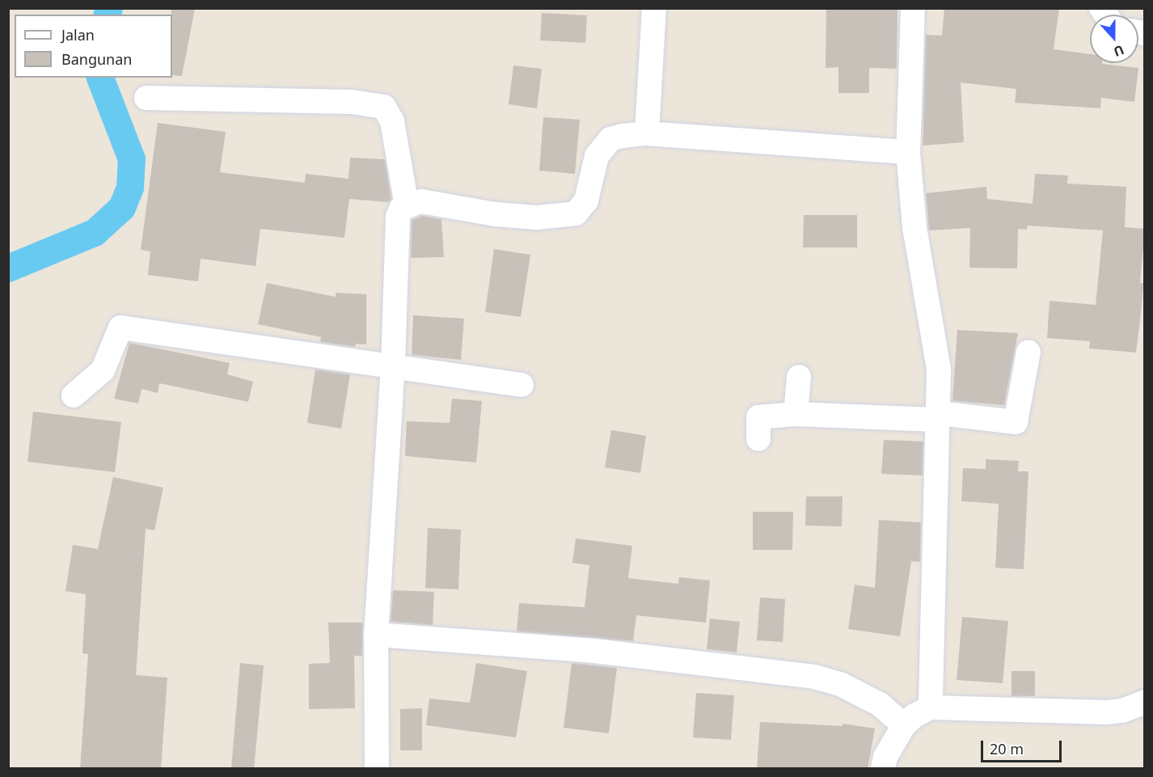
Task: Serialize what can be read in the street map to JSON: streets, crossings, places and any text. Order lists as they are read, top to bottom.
{
  "legend": ["Jalan", "Bangunan"],
  "scale_bar": "20 m",
  "north": "bottom"
}
